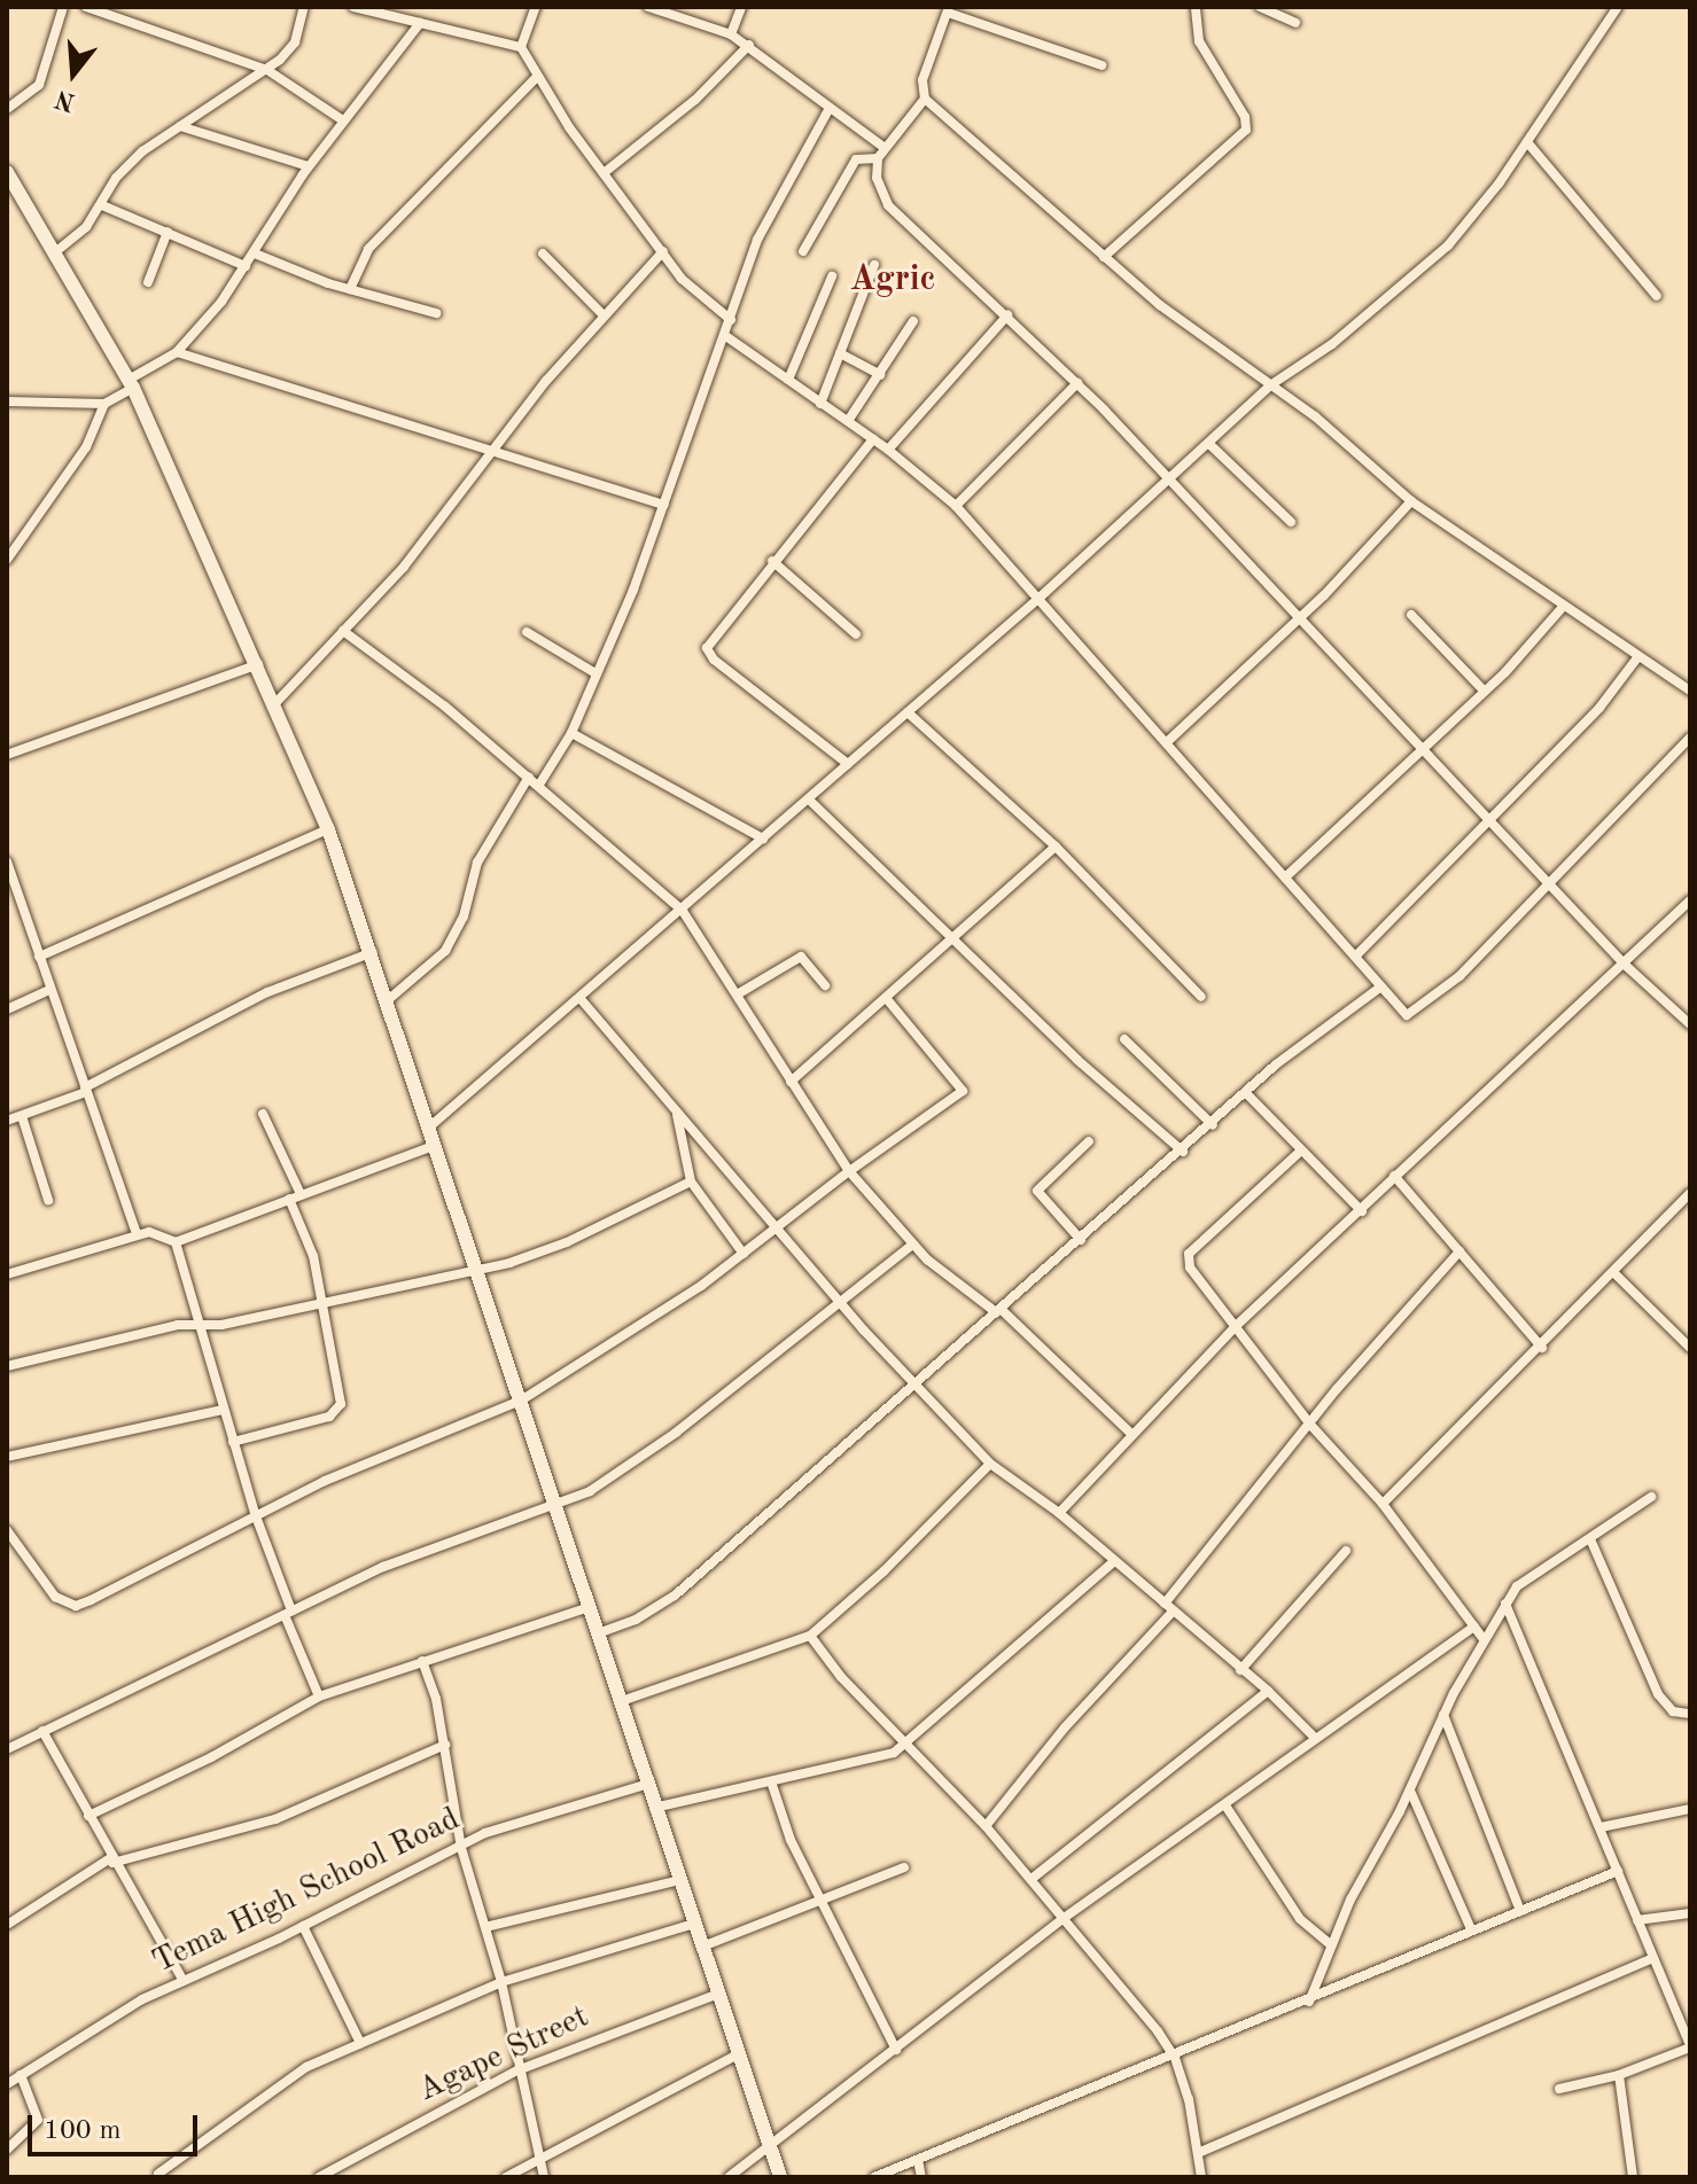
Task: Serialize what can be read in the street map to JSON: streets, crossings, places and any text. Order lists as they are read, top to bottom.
{
  "streets": {
    "street": ["Tema High School Road", "Agape Street"]
  },
  "districts": ["Agric"],
  "scale_bar": "100 m",
  "north": "bottom"
}
